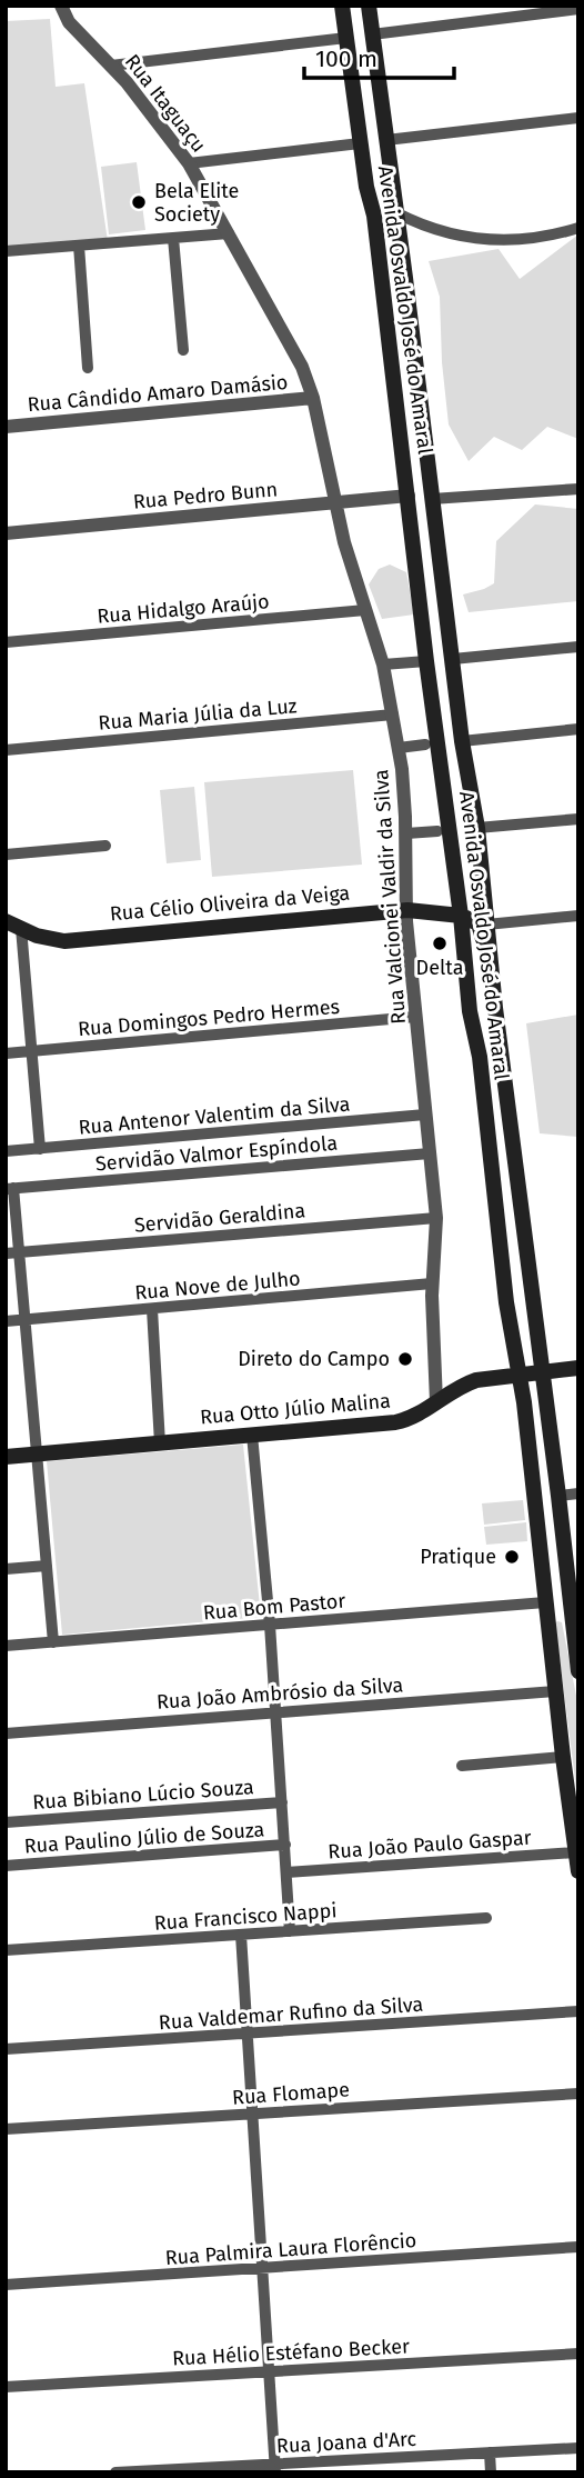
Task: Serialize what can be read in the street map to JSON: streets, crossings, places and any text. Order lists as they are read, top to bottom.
{
  "streets": {
    "main road": ["Avenida Osvaldo José do Amaral", "Rua Célio Oliveira da Veiga", "Rua Otto Júlio Malina"],
    "street": [
      "Rua Itaguaçu",
      "Rua Cândido Amaro Damásio",
      "Rua Pedro Bunn",
      "Rua Hidalgo Araújo",
      "Rua Maria Júlia da Luz",
      "Rua Valcionei Valdir da Silva",
      "Rua Domingos Pedro Hermes",
      "Rua Antenor Valentim da Silva",
      "Servidão Valmor Espíndola",
      "Servidão Geraldina",
      "Rua Nove de Julho",
      "Rua Bom Pastor",
      "Rua João Ambrósio da Silva",
      "Rua Bibiano Lúcio Souza",
      "Rua Paulino Júlio de Souza",
      "Rua João Paulo Gaspar",
      "Rua Francisco Nappi",
      "Rua Valdemar Rufino da Silva",
      "Rua Flomape",
      "Rua Palmira Laura Florêncio",
      "Rua Hélio Estéfano Becker",
      "Rua Joana d'Arc"
    ]
  },
  "crossings": [
    ["Rua Itaguaçu", "Rua Cândido Amaro Damásio"],
    ["Rua Itaguaçu", "Rua Valcionei Valdir da Silva"],
    ["Avenida Osvaldo José do Amaral", "Rua Pedro Bunn"],
    ["Avenida Osvaldo José do Amaral", "Rua Célio Oliveira da Veiga"],
    ["Avenida Osvaldo José do Amaral", "Rua Otto Júlio Malina"],
    ["Avenida Osvaldo José do Amaral", "Rua Bom Pastor"],
    ["Avenida Osvaldo José do Amaral", "Rua João Ambrósio da Silva"],
    ["Avenida Osvaldo José do Amaral", "Rua João Paulo Gaspar"],
    ["Rua Cândido Amaro Damásio", "Rua Valcionei Valdir da Silva"],
    ["Rua Pedro Bunn", "Rua Valcionei Valdir da Silva"],
    ["Rua Hidalgo Araújo", "Rua Valcionei Valdir da Silva"],
    ["Rua Maria Júlia da Luz", "Rua Valcionei Valdir da Silva"],
    ["Rua Valcionei Valdir da Silva", "Rua Célio Oliveira da Veiga"],
    ["Rua Valcionei Valdir da Silva", "Rua Domingos Pedro Hermes"],
    ["Rua Valcionei Valdir da Silva", "Rua Antenor Valentim da Silva"],
    ["Rua Valcionei Valdir da Silva", "Servidão Valmor Espíndola"],
    ["Rua Valcionei Valdir da Silva", "Servidão Geraldina"],
    ["Rua Valcionei Valdir da Silva", "Rua Nove de Julho"],
    ["Rua Valcionei Valdir da Silva", "Rua Otto Júlio Malina"]
  ],
  "places": [
    "Bela Elite Society",
    "Delta",
    "Direto do Campo",
    "Pratique"
  ],
  "scale_bar": "100 m"
}
